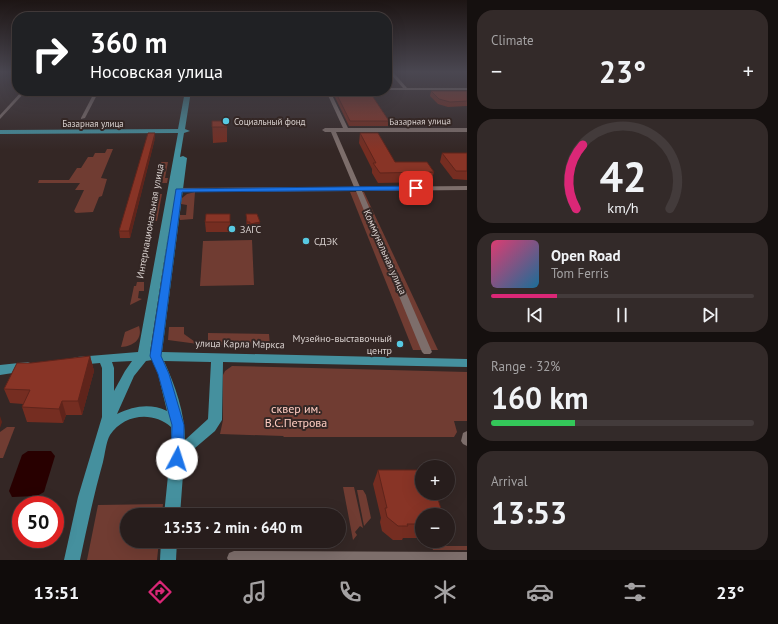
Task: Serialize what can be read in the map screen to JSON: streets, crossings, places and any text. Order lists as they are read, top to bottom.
{
  "streets": {
    "main road": ["Базарная улица", "Интернациональная улица", "улица Карла Маркса"],
    "street": ["Коммунальная улица"]
  },
  "crossings": [
    ["Базарная улица", "Интернациональная улица"],
    ["Базарная улица", "Коммунальная улица"],
    ["Интернациональная улица", "улица Карла Маркса"]
  ],
  "parks": ["сквер им. В.С.Петрова"],
  "places": [
    "Социальный фонд",
    "ЗАГС",
    "СДЭК",
    "Музейно-выставочный центр"
  ],
  "page": {
    "tile": [
      "Climate",
      ["Range · 32%", "160 km"],
      ["Arrival", "13:53"]
    ],
    "turn": ["360 m", "Носовская улица"],
    "heat": ["−", "23°", "+"],
    "song": ["Open Road", "Tom Ferris"],
    "map_buttons": ["+", "−"],
    "limit": "50",
    "trip": "13:53 · 2 min · 640 m",
    "tabs": ["13:51", "23°"],
    "gauge": ["42", "km/h"]
  }
}
